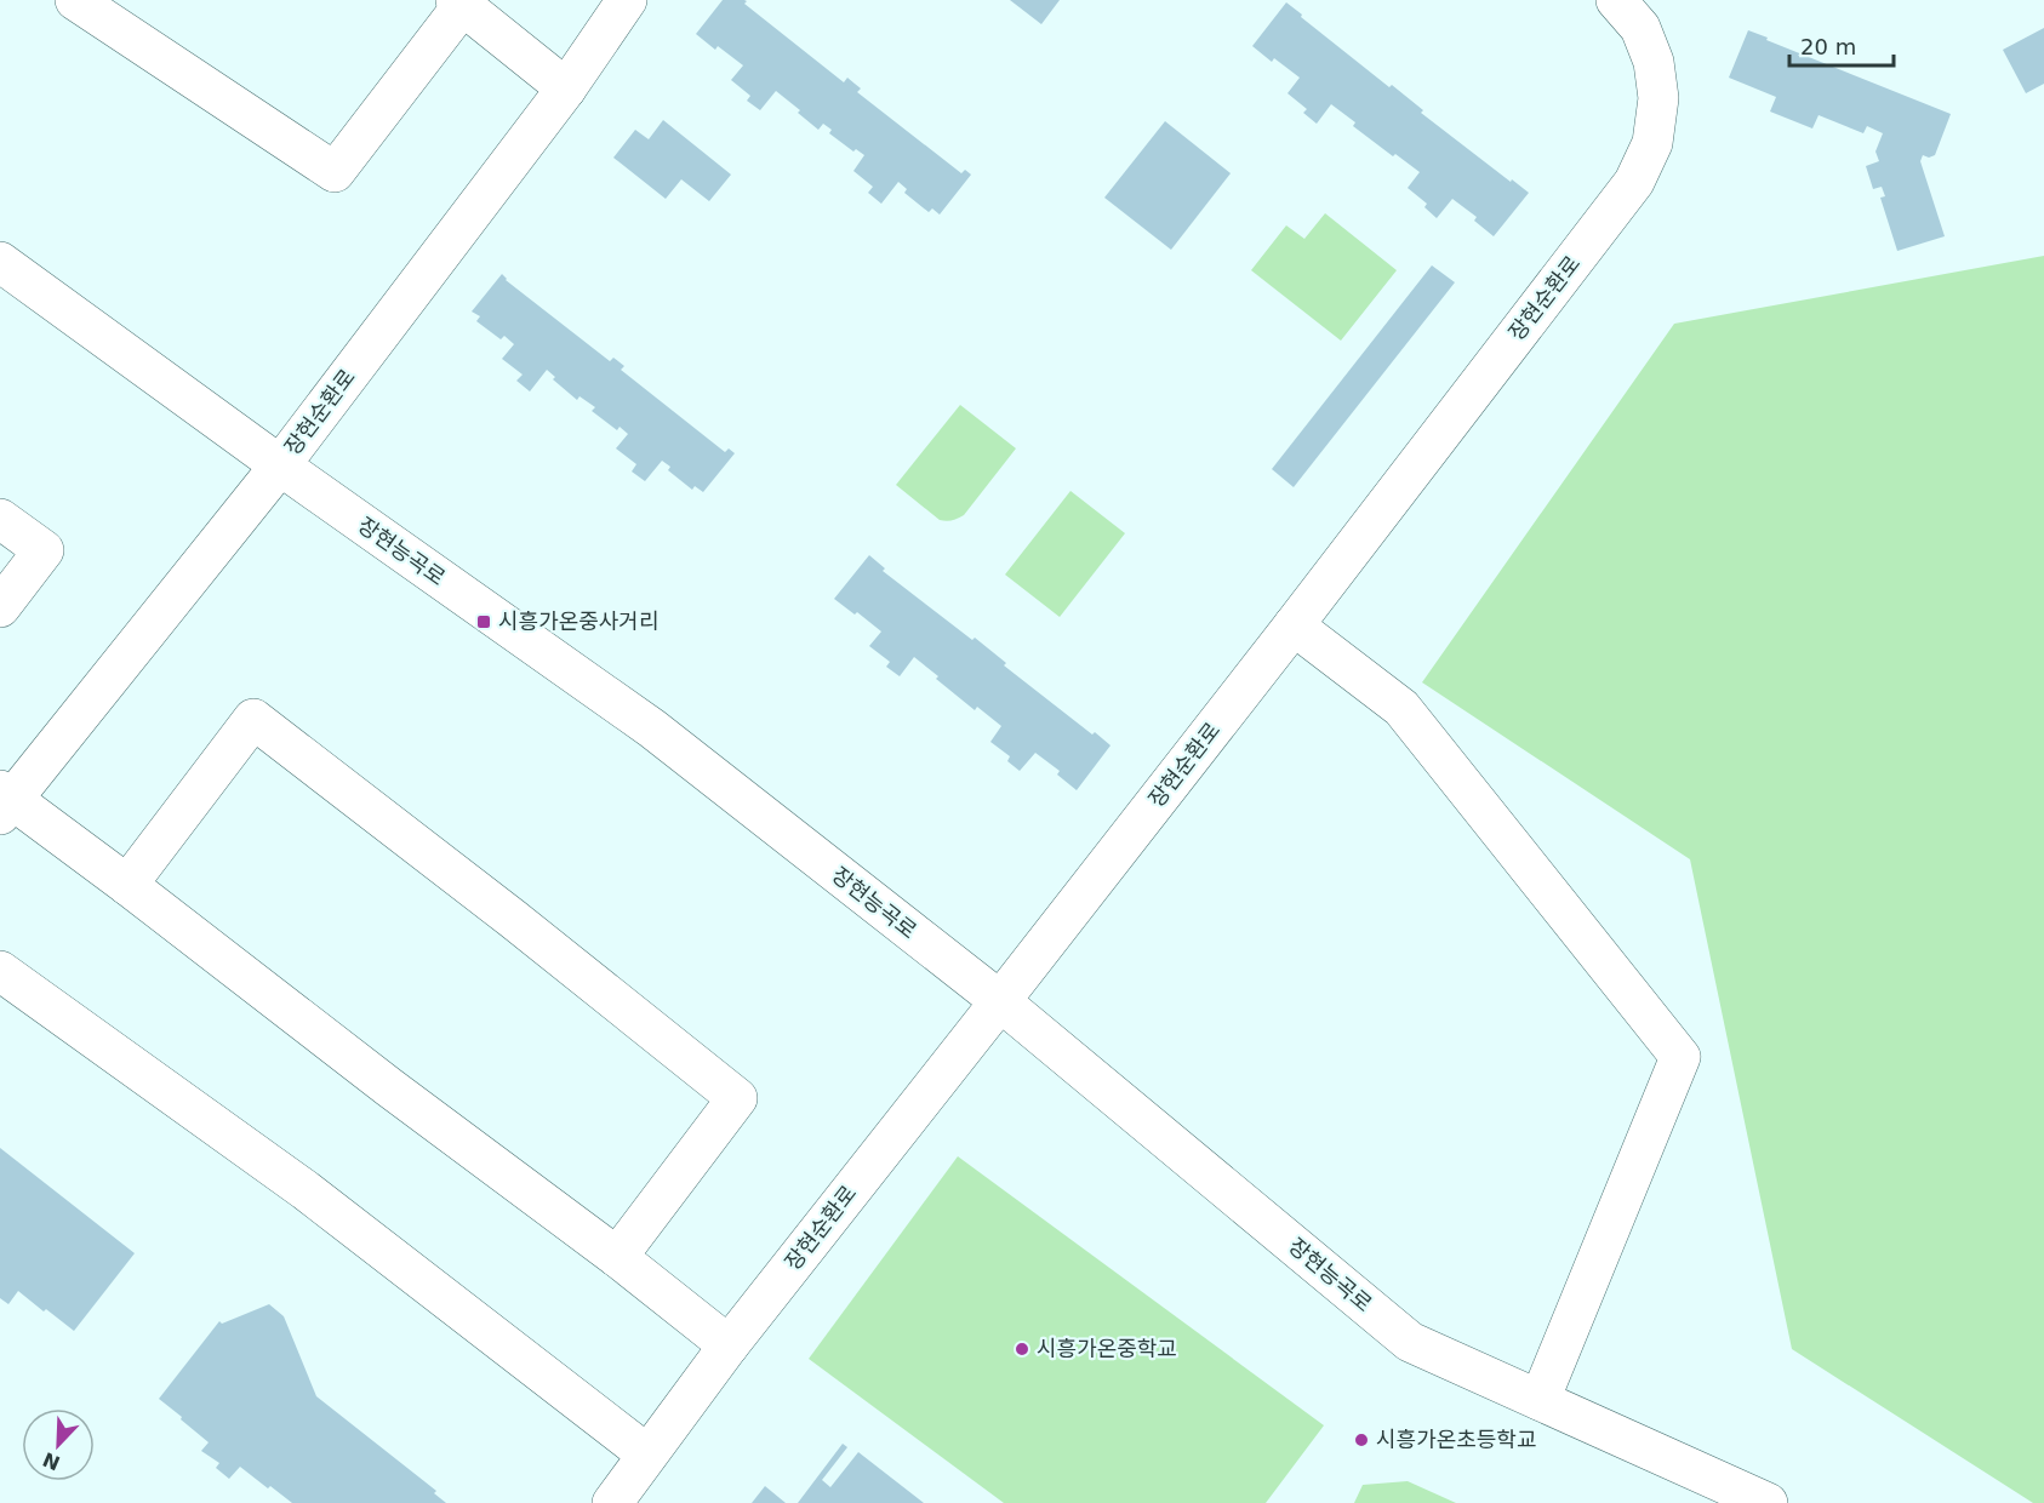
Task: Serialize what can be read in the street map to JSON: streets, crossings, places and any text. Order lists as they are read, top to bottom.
{
  "streets": {
    "street": ["장현순환로", "장현능곡로"]
  },
  "crossings": [
    ["장현순환로", "장현능곡로"]
  ],
  "places": {
    "transit": ["시흥가온중사거리"],
    "other": ["시흥가온중학교", "시흥가온초등학교"]
  },
  "scale_bar": "20 m",
  "north": "bottom left"
}
